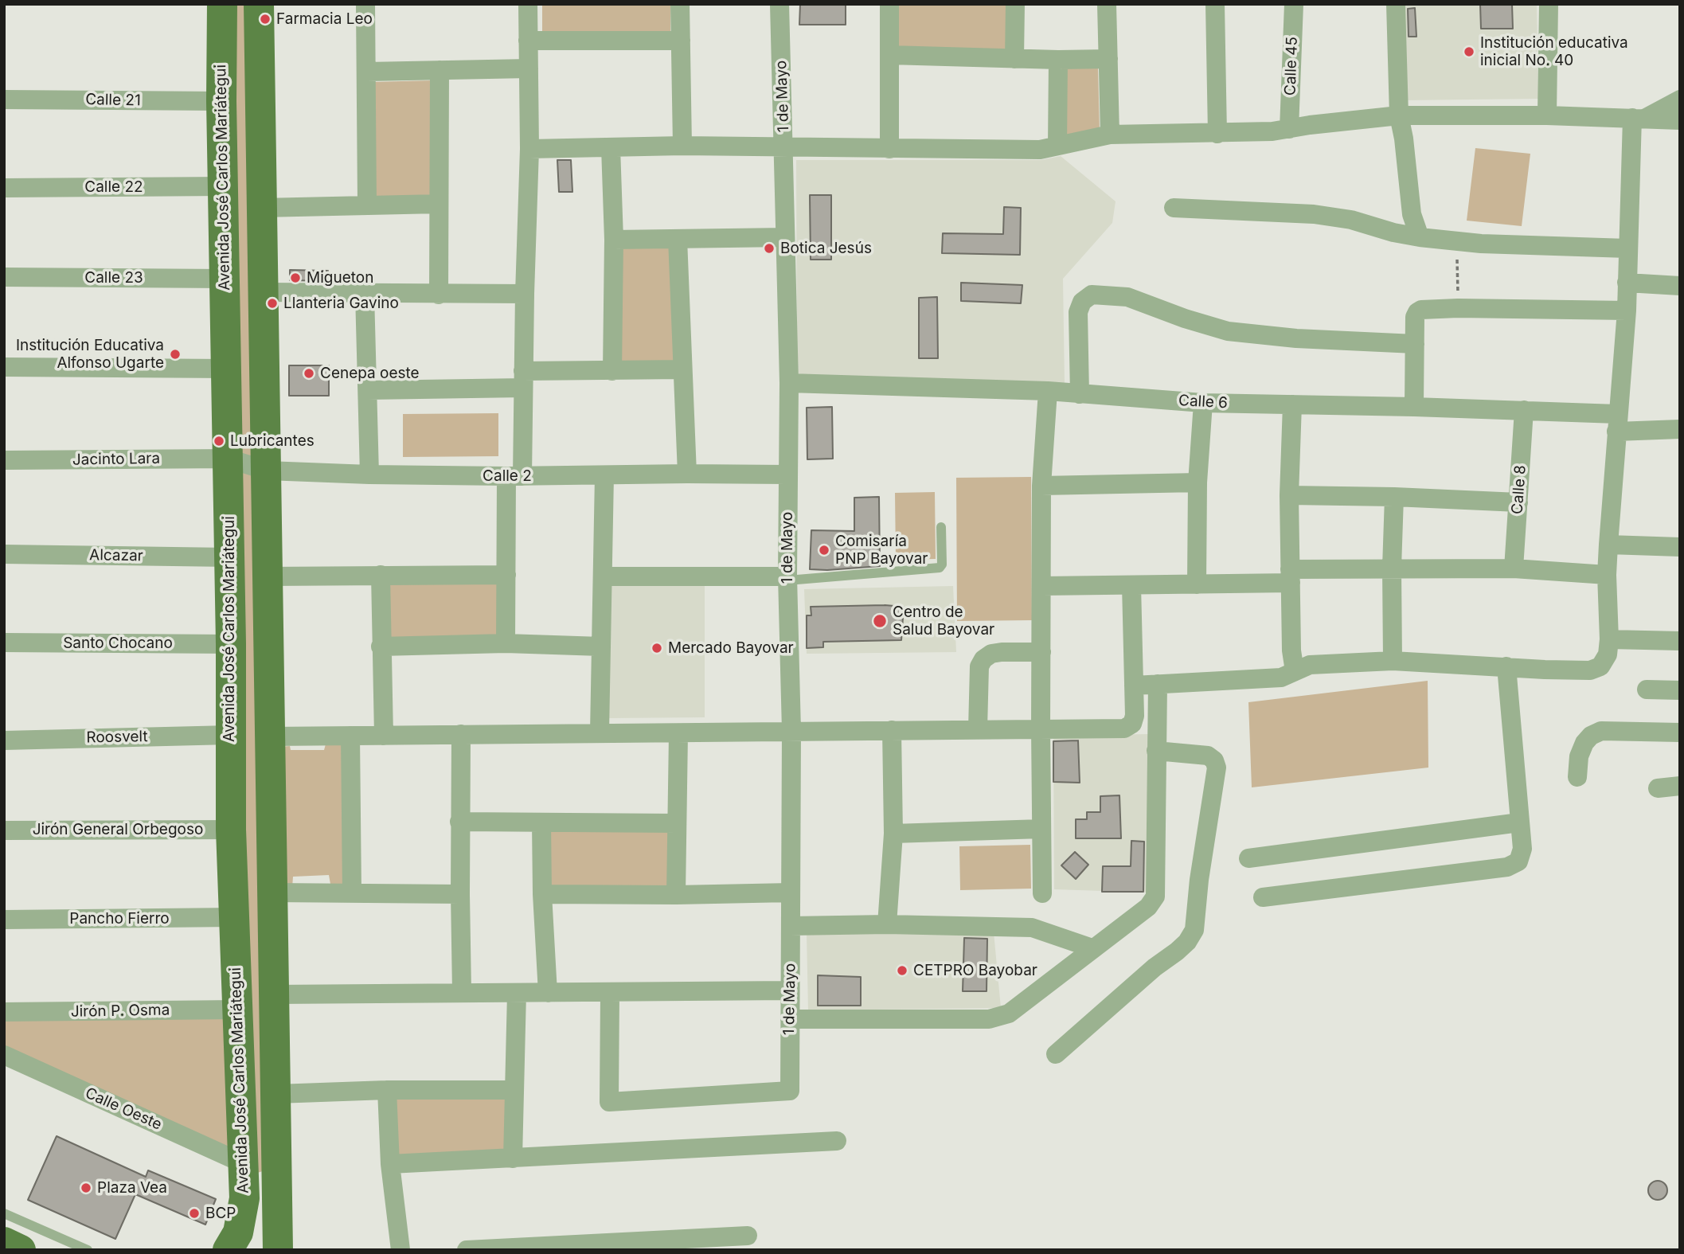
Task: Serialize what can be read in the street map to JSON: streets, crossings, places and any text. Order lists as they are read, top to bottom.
{
  "streets": {
    "main road": ["Avenida José Carlos Mariátegui"],
    "street": [
      "Calle 45",
      "1 de Mayo",
      "Calle 21",
      "Calle 22",
      "Calle 23",
      "Calle 6",
      "Jacinto Lara",
      "Calle 2",
      "Calle 8",
      "Alcazar",
      "Santo Chocano",
      "Roosvelt",
      "Jirón General Orbegoso",
      "Pancho Fierro",
      "Jirón P. Osma",
      "Calle Oeste"
    ]
  },
  "crossings": [
    ["1 de Mayo", "Calle 6"],
    ["1 de Mayo", "Calle 2"],
    ["Calle 21", "Avenida José Carlos Mariátegui"],
    ["Avenida José Carlos Mariátegui", "Calle 22"],
    ["Avenida José Carlos Mariátegui", "Calle 23"],
    ["Avenida José Carlos Mariátegui", "Jacinto Lara"],
    ["Avenida José Carlos Mariátegui", "Calle 2"],
    ["Avenida José Carlos Mariátegui", "Alcazar"],
    ["Avenida José Carlos Mariátegui", "Santo Chocano"],
    ["Avenida José Carlos Mariátegui", "Roosvelt"],
    ["Avenida José Carlos Mariátegui", "Jirón General Orbegoso"],
    ["Avenida José Carlos Mariátegui", "Pancho Fierro"],
    ["Avenida José Carlos Mariátegui", "Jirón P. Osma"],
    ["Avenida José Carlos Mariátegui", "Calle Oeste"],
    ["Calle 6", "Calle 8"],
    ["Jacinto Lara", "Calle 2"]
  ],
  "places": [
    "Farmacia Leo",
    "Institución educativa inicial No. 40",
    "Botica Jesús",
    "Migueton",
    "Llanteria Gavino",
    "Institución Educativa Alfonso Ugarte",
    "Cenepa oeste",
    "Lubricantes",
    "Comisaría PNP Bayovar",
    "Centro de Salud Bayovar",
    "Mercado Bayovar",
    "CETPRO Bayobar",
    "Plaza Vea",
    "BCP"
  ]
}
